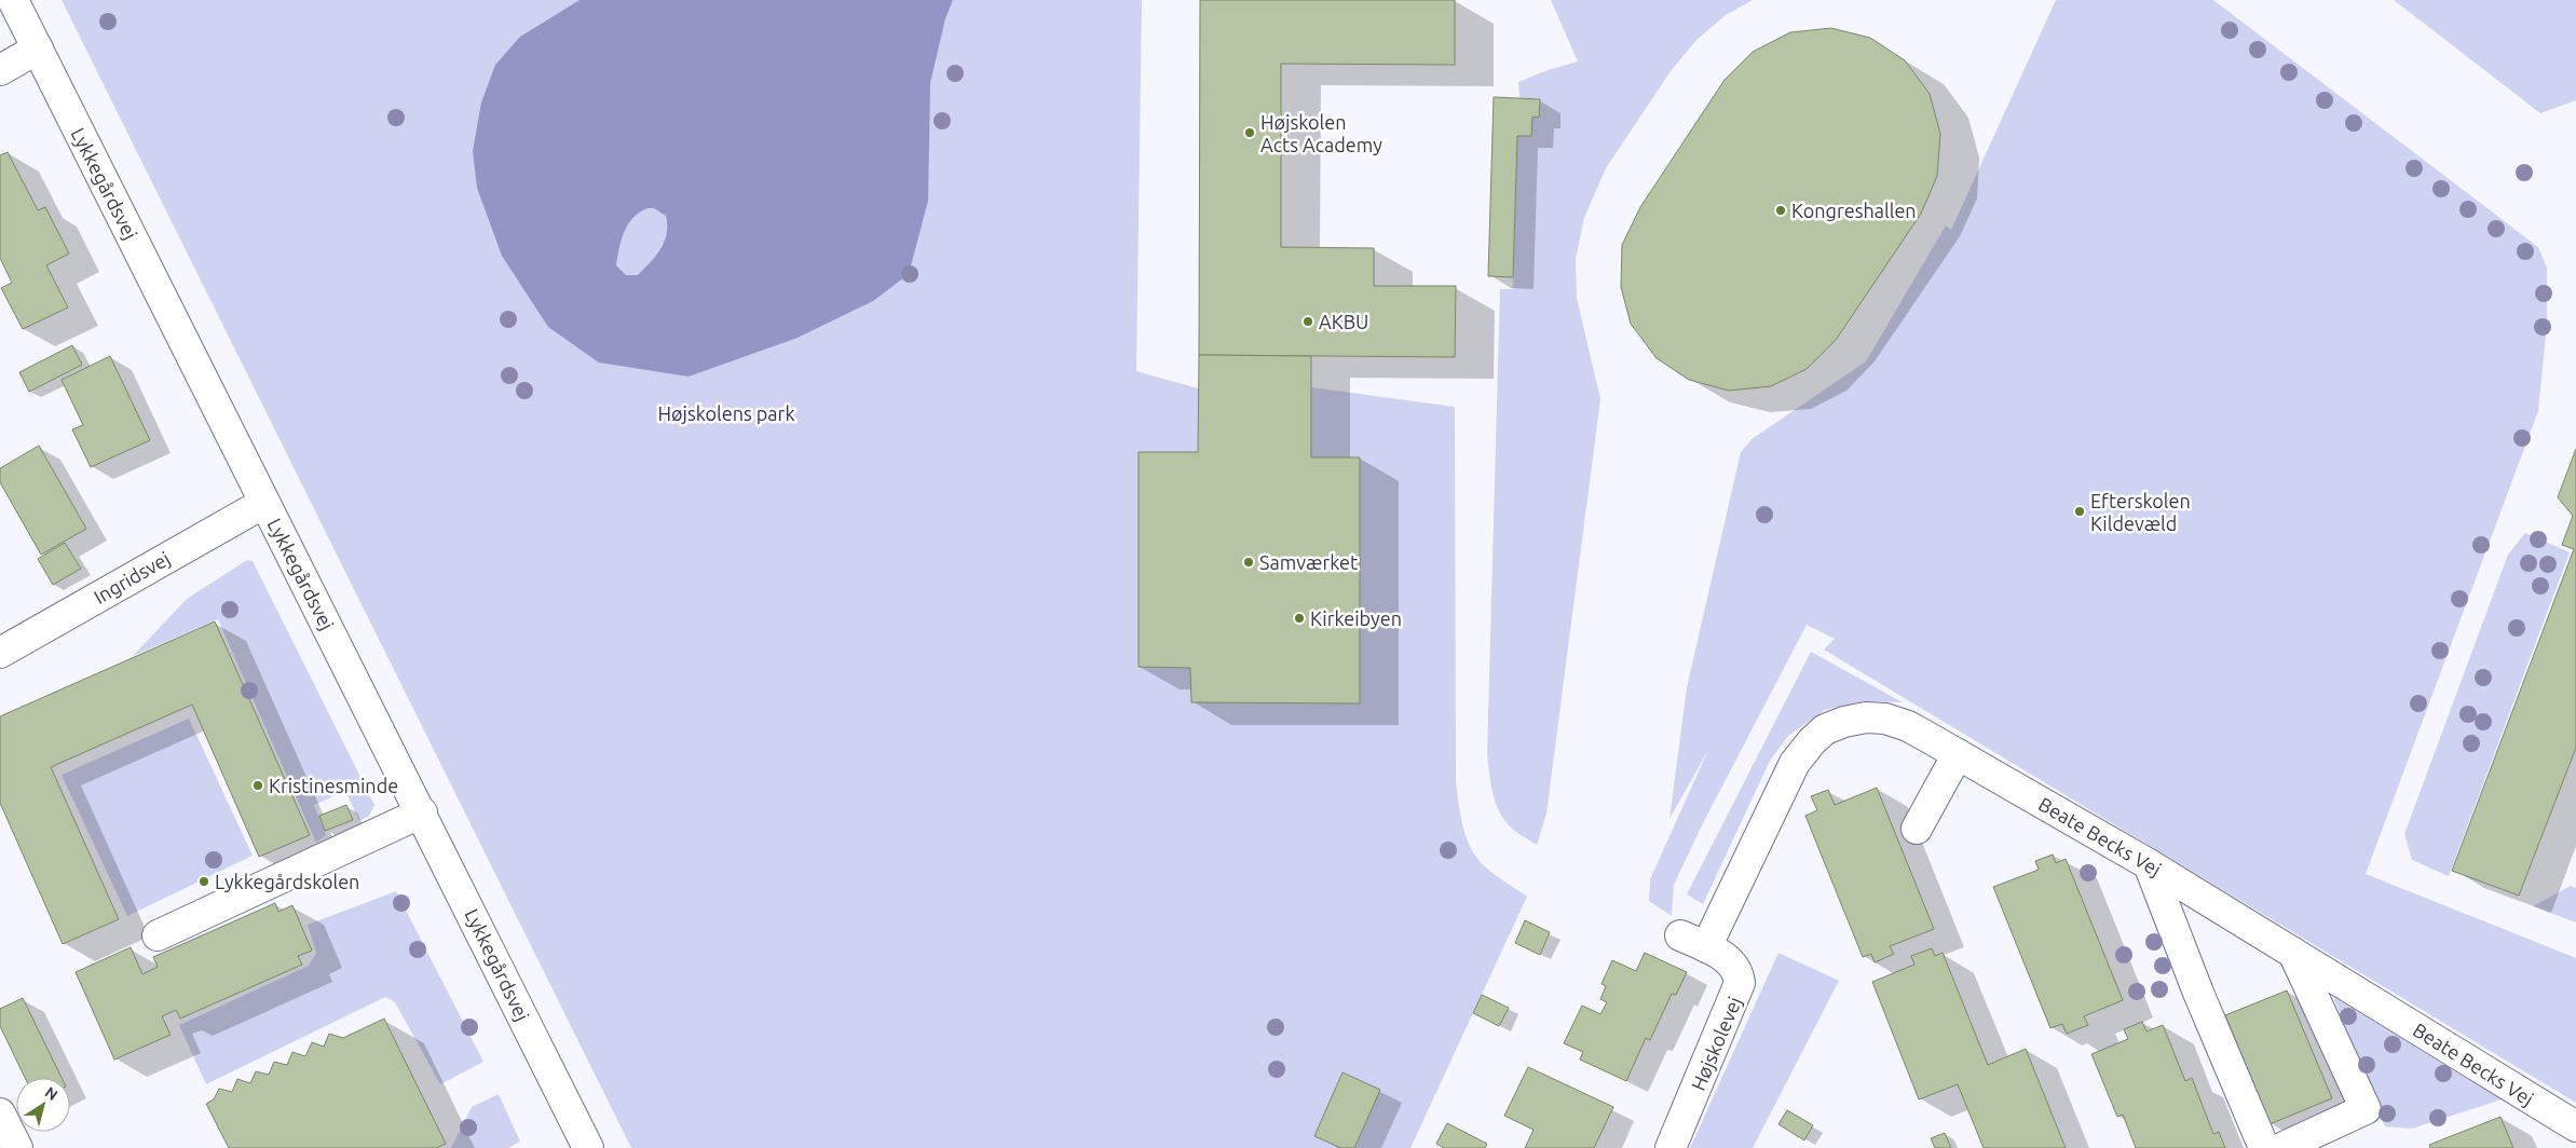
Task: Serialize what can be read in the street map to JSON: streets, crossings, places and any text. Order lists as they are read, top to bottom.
{
  "streets": {
    "street": [
      "Lykkegårdsvej",
      "Ingridsvej",
      "Beate Becks Vej",
      "Højskolevej"
    ]
  },
  "crossings": [
    ["Lykkegårdsvej", "Ingridsvej"],
    ["Beate Becks Vej", "Højskolevej"]
  ],
  "parks": ["Højskolens park"],
  "places": [
    "Højskolen Acts Academy",
    "Kongreshallen",
    "AKBU",
    "Efterskolen Kildevæld",
    "Samværket",
    "Kirkeibyen",
    "Kristinesminde",
    "Lykkegårdskolen"
  ],
  "north": "top right"
}
